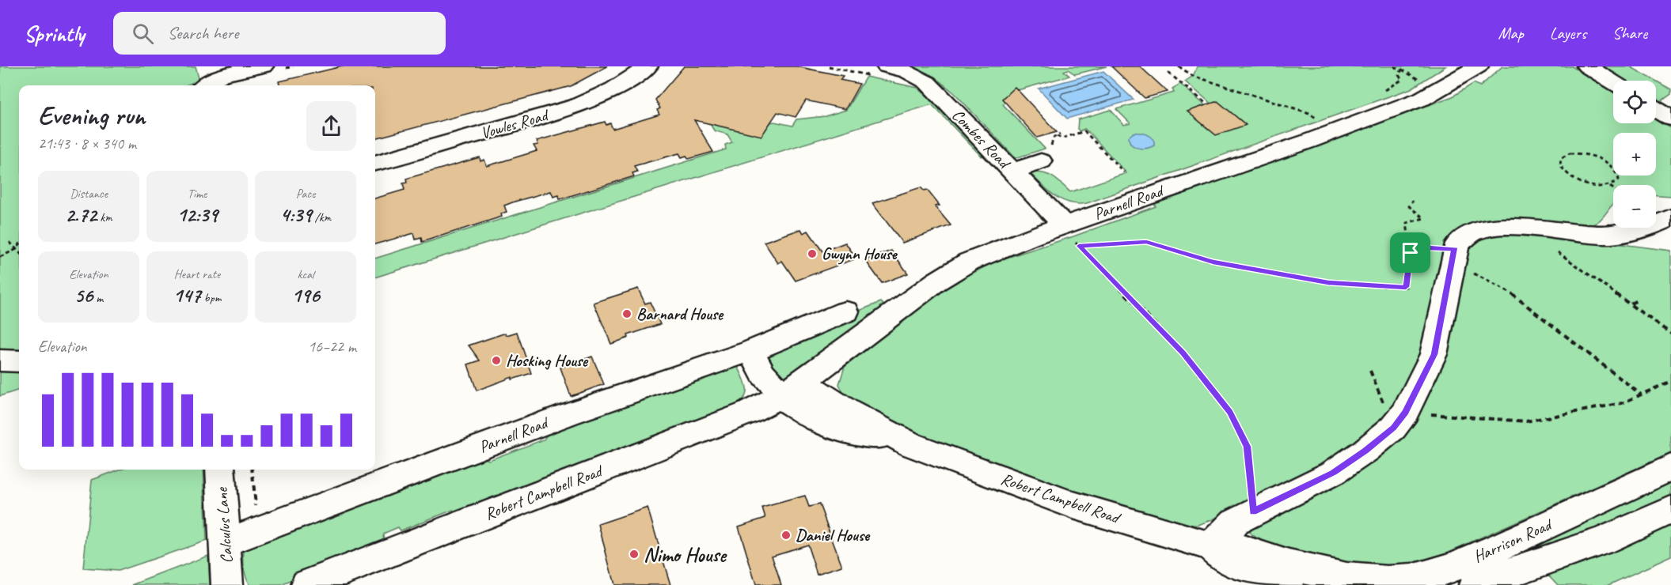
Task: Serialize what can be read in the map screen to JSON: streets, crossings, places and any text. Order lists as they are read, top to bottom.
{
  "streets": {
    "street": [
      "Vowles Road",
      "Combes Road",
      "Parnell Road",
      "Robert Campbell Road",
      "Calculus Lane",
      "Harrison Road"
    ]
  },
  "crossings": [
    ["Combes Road", "Parnell Road"],
    ["Parnell Road", "Robert Campbell Road"],
    ["Parnell Road", "Calculus Lane"],
    ["Robert Campbell Road", "Harrison Road"]
  ],
  "places": [
    "Gwynn House",
    "Barnard House",
    "Hosking House",
    "Daniel House",
    "Nimo House"
  ],
  "page": {
    "header": "Sprintly",
    "search": "Search here",
    "nav": ["Map", "Layers", "Share"],
    "map_buttons": ["+", "−"],
    "heading": ["Evening run", "21:43 · 8 × 340 m"],
    "stats": [
      ["Distance", "2.72 km"],
      ["Time", "12:39"],
      ["Pace", "4:39 /km"],
      ["Elevation", "56 m"],
      ["Heart rate", "147 bpm"],
      ["kcal", "196"]
    ],
    "chart": ["Elevation", "16–22 m"]
  }
}
